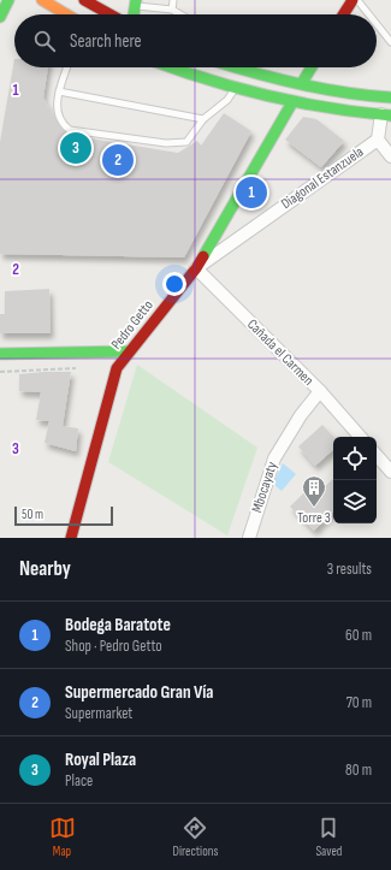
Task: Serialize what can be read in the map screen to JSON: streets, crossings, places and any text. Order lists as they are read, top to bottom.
{
  "streets": {
    "main road": ["Pedro Getto"],
    "street": ["Diagonal Estanzuela", "Cañada el Carmen", "Mbocayaty"]
  },
  "crossings": [
    ["Diagonal Estanzuela", "Pedro Getto"],
    ["Diagonal Estanzuela", "Cañada el Carmen"],
    ["Pedro Getto", "Cañada el Carmen"],
    ["Cañada el Carmen", "Mbocayaty"]
  ],
  "places": {
    "building": ["Torre 3"]
  },
  "scale_bar": "50 m",
  "page": {
    "search": "Search here",
    "pins": ["3", "2", "1"],
    "scale": "50 m",
    "heading": ["Nearby", "3 results"],
    "list": [
      {
        "mark": "1",
        "name": "Bodega Baratote",
        "note": "Shop · Pedro Getto",
        "value": "60 m"
      },
      {
        "mark": "2",
        "name": "Supermercado Gran Vía",
        "note": "Supermarket",
        "value": "70 m"
      },
      {
        "mark": "3",
        "name": "Royal Plaza",
        "note": "Place",
        "value": "80 m"
      }
    ],
    "nav": ["Map", "Directions", "Saved"]
  },
  "grid": {
    "rows": ["1", "2", "3"]
  }
}
